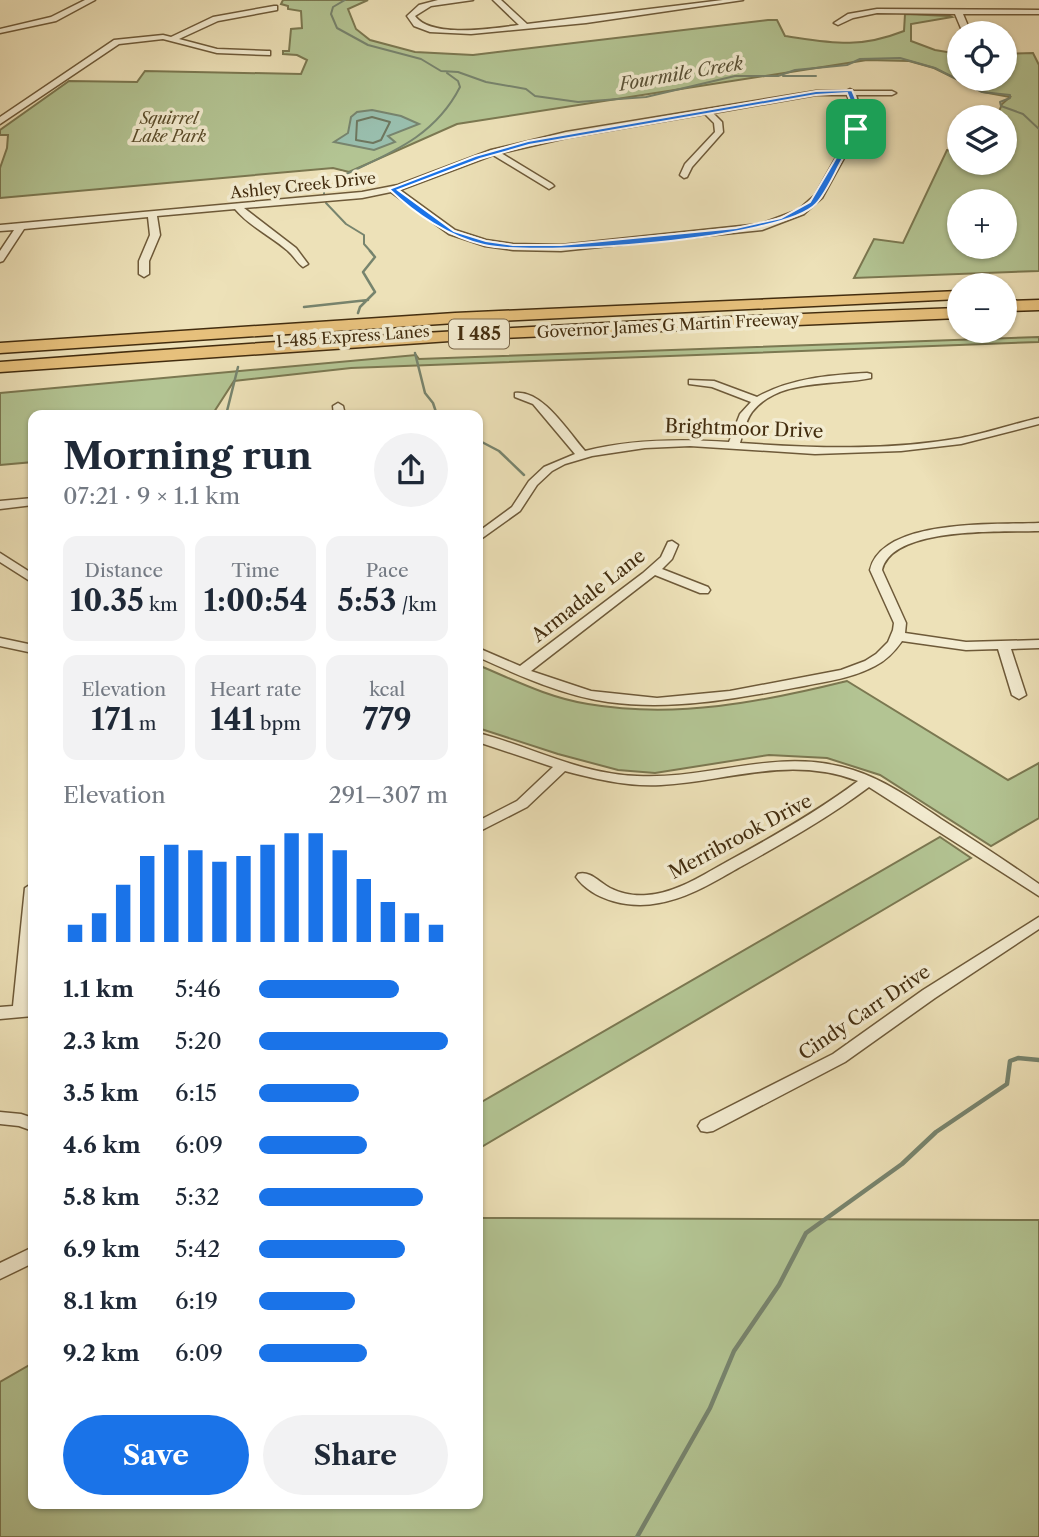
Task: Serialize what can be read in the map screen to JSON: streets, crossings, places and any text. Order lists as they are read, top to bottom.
{
  "streets": {
    "highway": ["Governor James G Martin Freeway", "I 485", "I-485 Express Lanes"],
    "street": [
      "Ashley Creek Drive",
      "Brightmoor Drive",
      "Armadale Lane",
      "Merribrook Drive",
      "Cindy Carr Drive"
    ]
  },
  "water": ["Fourmile Creek"],
  "parks": ["Squirrel Lake Park"],
  "page": {
    "map_buttons": ["+", "−"],
    "heading": ["Morning run", "07:21 · 9 × 1.1 km"],
    "stats": [
      ["Distance", "10.35 km"],
      ["Time", "1:00:54"],
      ["Pace", "5:53 /km"],
      ["Elevation", "171 m"],
      ["Heart rate", "141 bpm"],
      ["kcal", "779"]
    ],
    "chart": ["Elevation", "291–307 m"],
    "list": [
      {
        "name": "1.1 km",
        "note": "5:46"
      },
      {
        "name": "2.3 km",
        "note": "5:20"
      },
      {
        "name": "3.5 km",
        "note": "6:15"
      },
      {
        "name": "4.6 km",
        "note": "6:09"
      },
      {
        "name": "5.8 km",
        "note": "5:32"
      },
      {
        "name": "6.9 km",
        "note": "5:42"
      },
      {
        "name": "8.1 km",
        "note": "6:19"
      },
      {
        "name": "9.2 km",
        "note": "6:09"
      }
    ],
    "buttons": ["Save", "Share"]
  }
}
